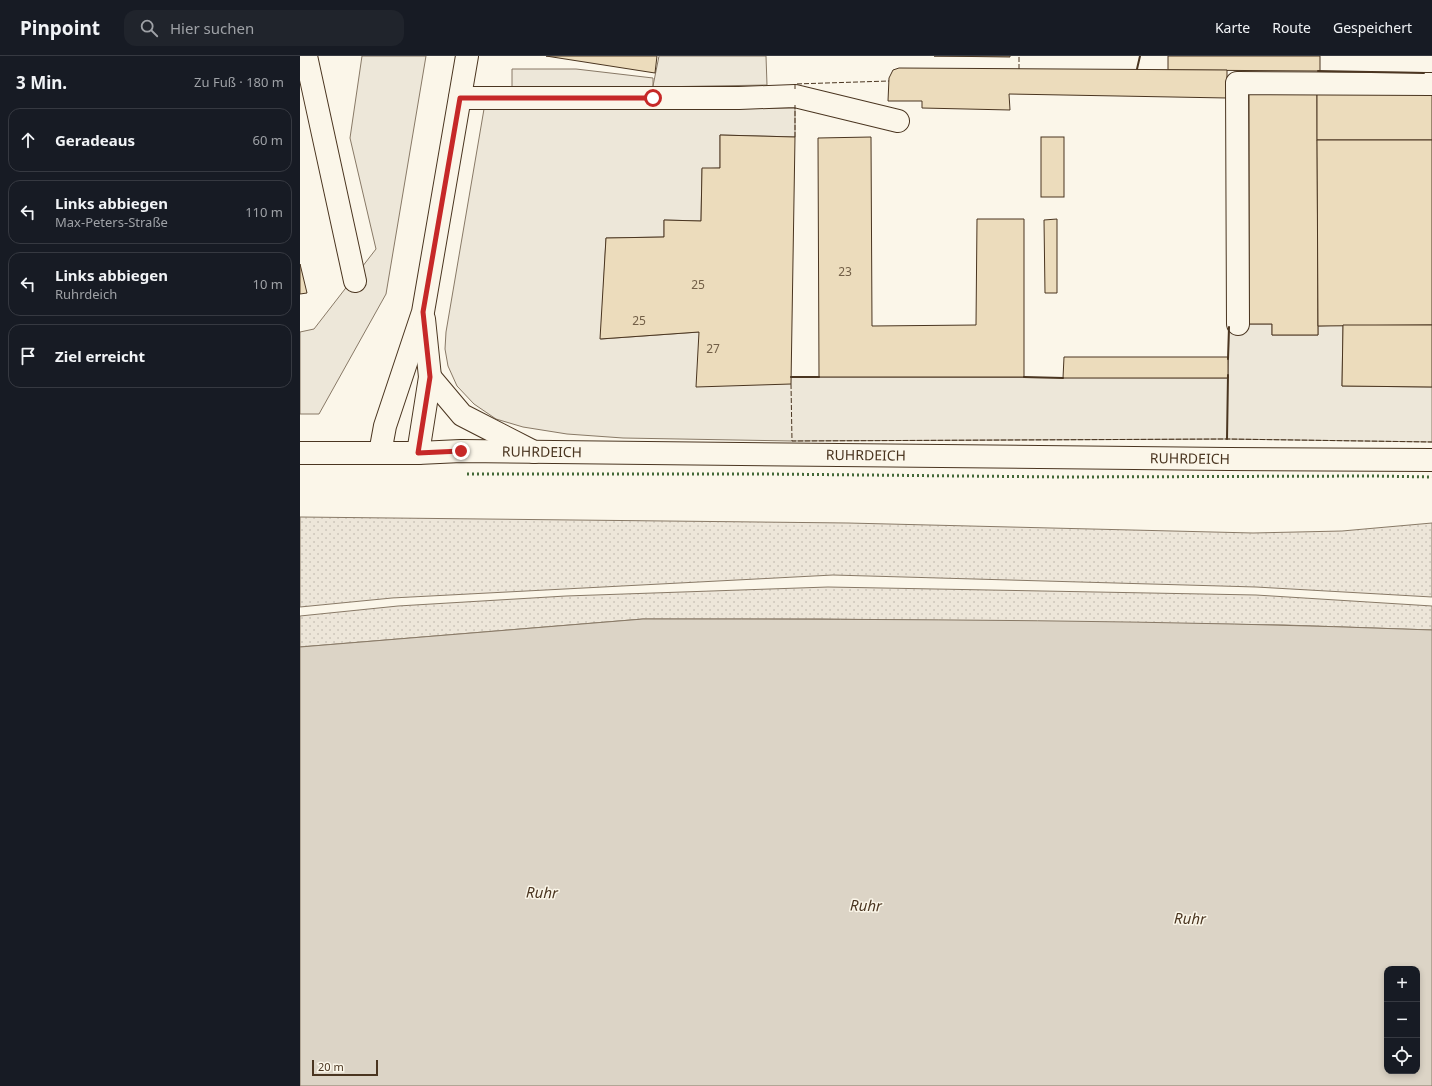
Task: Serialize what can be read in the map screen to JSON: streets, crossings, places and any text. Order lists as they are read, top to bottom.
{
  "streets": {
    "main road": ["RUHRDEICH"]
  },
  "water": ["Ruhr"],
  "house_numbers": [
    "23",
    "25",
    "25",
    "27"
  ],
  "scale_bar": "20 m",
  "page": {
    "header": "Pinpoint",
    "search": "Hier suchen",
    "nav": ["Karte", "Route", "Gespeichert"],
    "heading": ["3 Min.", "Zu Fuß · 180 m"],
    "list": [
      ["Geradeaus", "60 m"],
      ["Links abbiegen", "Max-Peters-Straße", "110 m"],
      ["Links abbiegen", "Ruhrdeich", "10 m"],
      "Ziel erreicht"
    ],
    "map_buttons": ["+", "−"],
    "scale": "20 m"
  }
}
